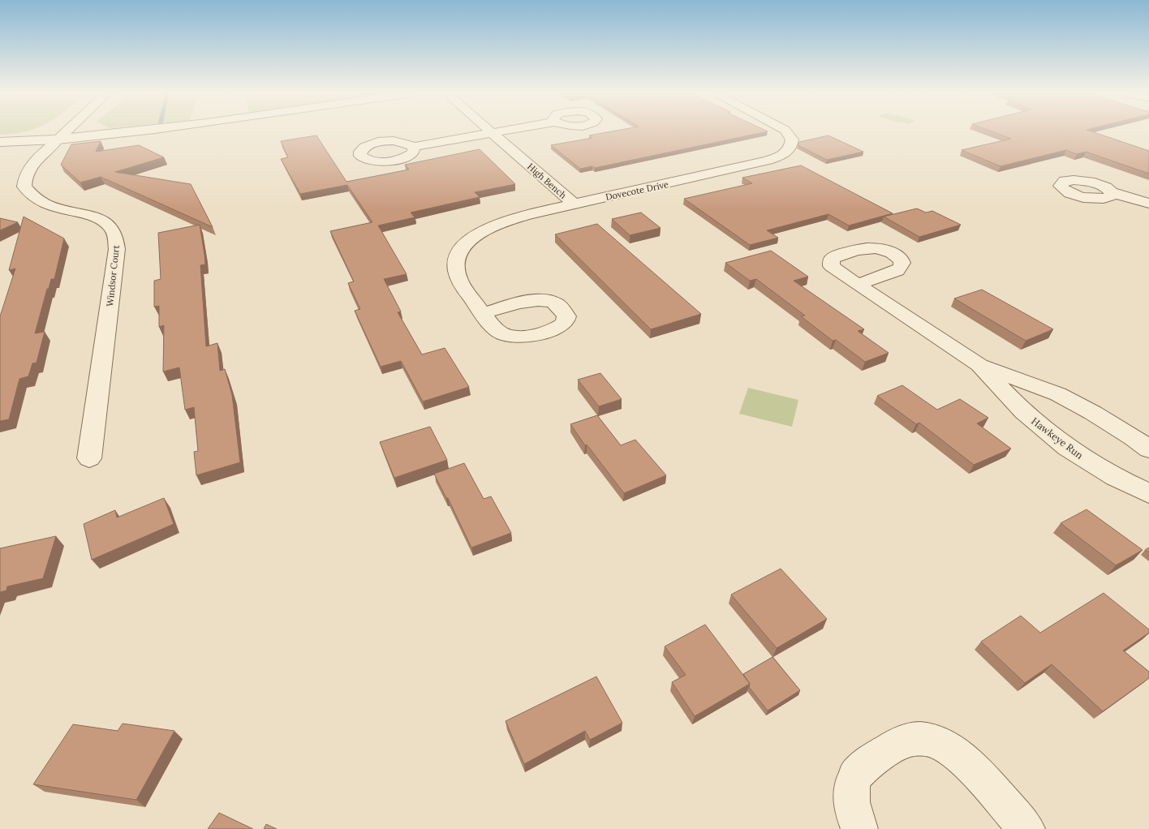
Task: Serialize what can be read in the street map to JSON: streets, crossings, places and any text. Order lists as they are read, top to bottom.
{
  "streets": {
    "street": [
      "High Bench",
      "Dovecote Drive",
      "Windsor Court",
      "Hawkeye Run"
    ]
  },
  "crossings": [
    ["High Bench", "Dovecote Drive"]
  ]
}
